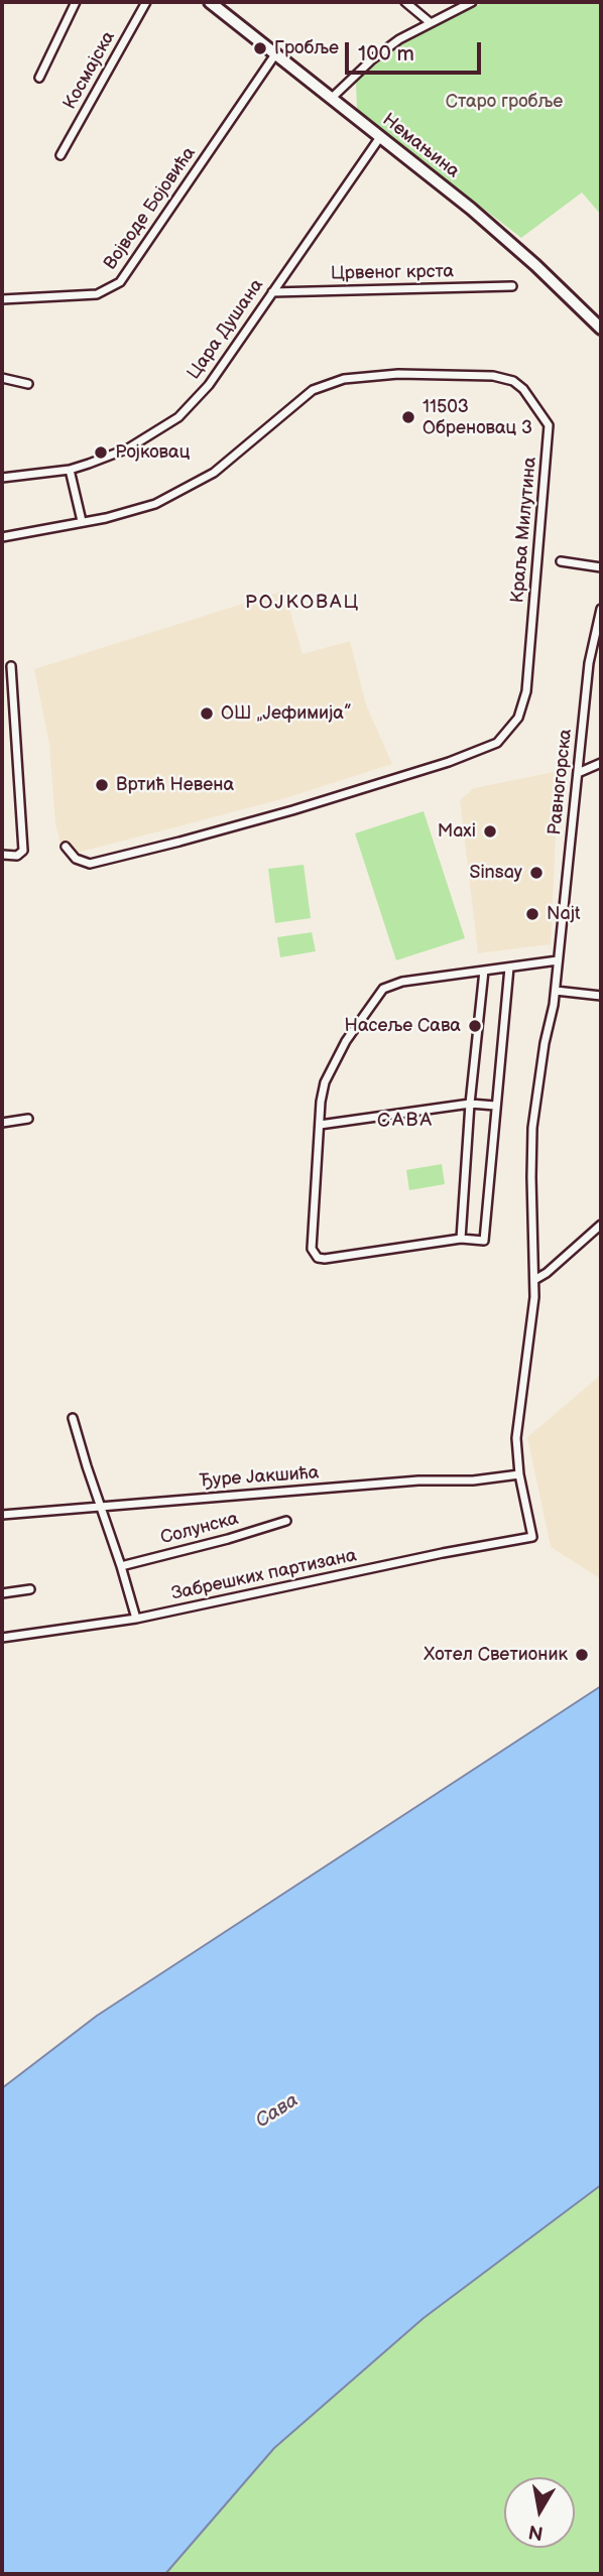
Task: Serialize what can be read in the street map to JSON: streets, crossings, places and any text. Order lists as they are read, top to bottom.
{
  "streets": {
    "street": [
      "Космајска",
      "Немањина",
      "Војводе Бојовића",
      "Црвеног крста",
      "Цара Душана",
      "Краља Милутина",
      "Равногорска",
      "Ђуре Јакшића",
      "Солунска",
      "Забрешких партизана"
    ]
  },
  "crossings": [
    ["Немањина", "Војводе Бојовића"],
    ["Немањина", "Цара Душана"],
    ["Црвеног крста", "Цара Душана"],
    ["Равногорска", "Ђуре Јакшића"],
    ["Равногорска", "Забрешких партизана"]
  ],
  "districts": ["РОЈКОВАЦ", "САВА"],
  "water": ["Сава"],
  "parks": ["Старо гробље"],
  "places": [
    "Гробље",
    "11503 Обреновац 3",
    "Ројковац",
    "ОШ „Јефимија”",
    "Вртић Невена",
    "Maxi",
    "Sinsay",
    "Najt",
    "Насеље Сава",
    "Хотел Светионик"
  ],
  "scale_bar": "100 m",
  "north": "bottom"
}
